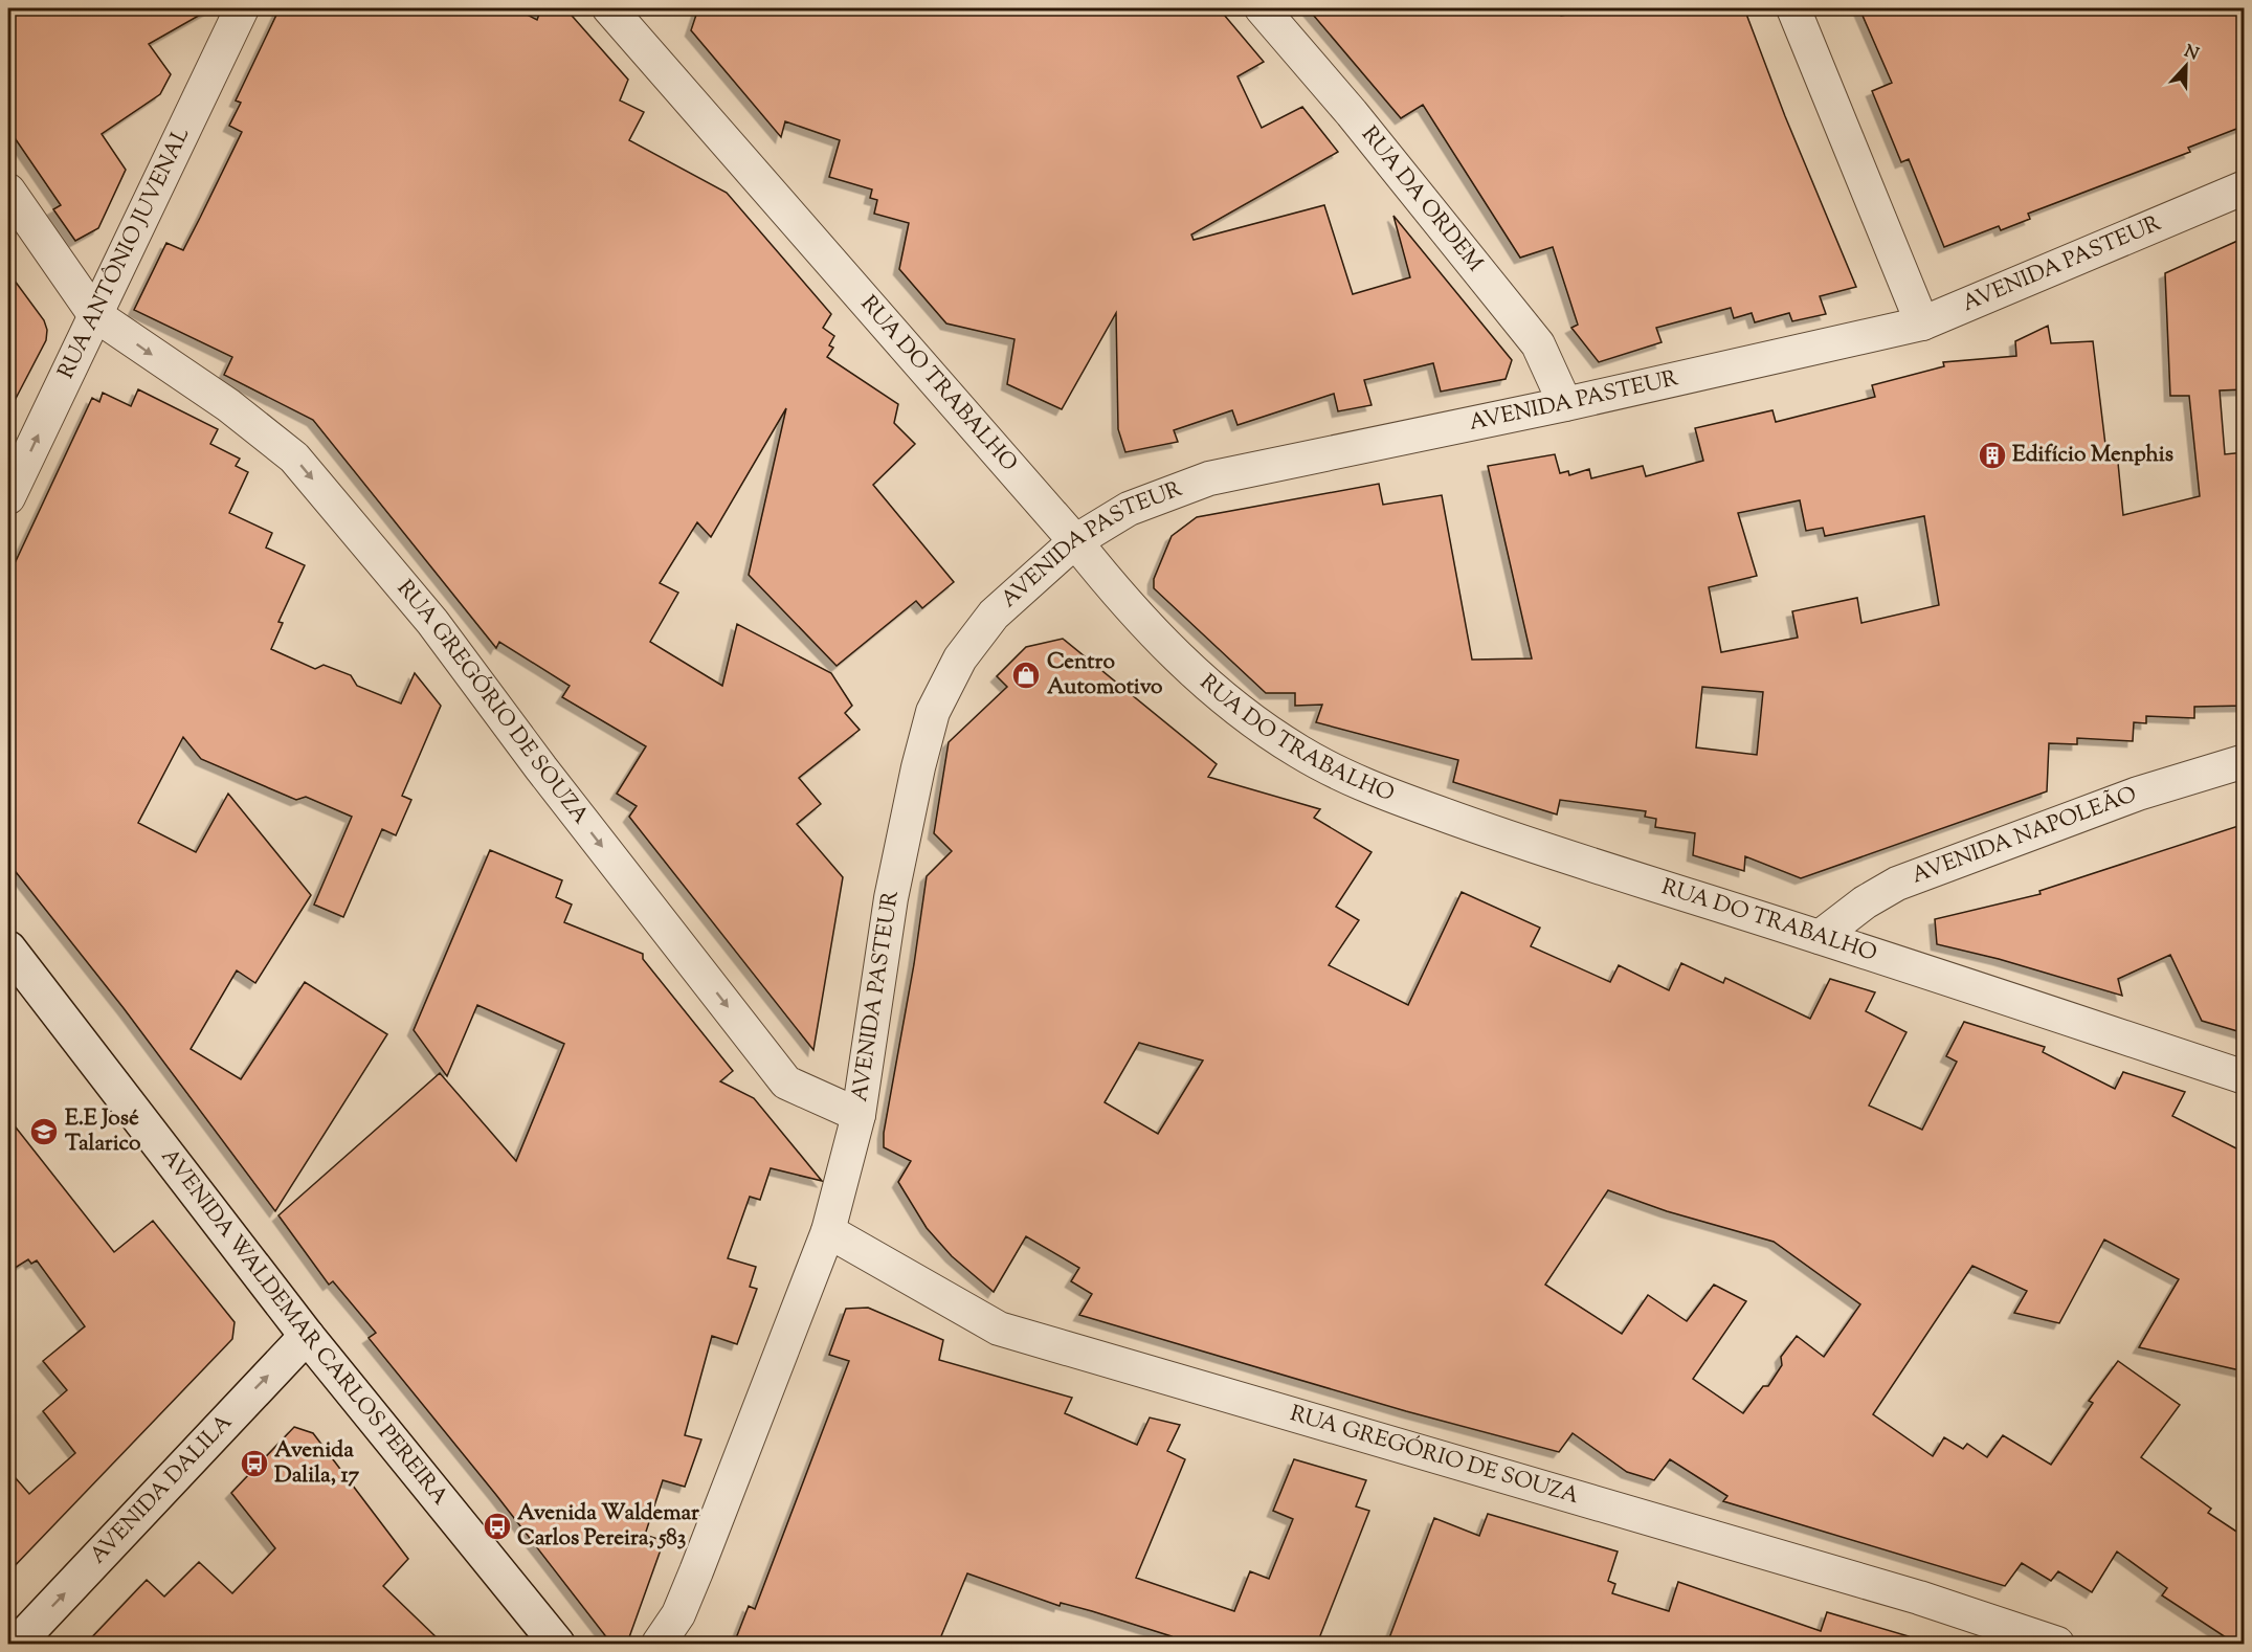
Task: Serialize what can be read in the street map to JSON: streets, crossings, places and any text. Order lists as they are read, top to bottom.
{
  "streets": {
    "street": [
      "RUA DA ORDEM",
      "RUA ANTÔNIO JUVENAL",
      "AVENIDA PASTEUR",
      "RUA DO TRABALHO",
      "RUA GREGÓRIO DE SOUZA",
      "AVENIDA NAPOLEÃO",
      "AVENIDA WALDEMAR CARLOS PEREIRA",
      "AVENIDA DALILA"
    ]
  },
  "crossings": [
    ["RUA DA ORDEM", "AVENIDA PASTEUR"],
    ["RUA ANTÔNIO JUVENAL", "RUA GREGÓRIO DE SOUZA"],
    ["AVENIDA PASTEUR", "RUA DO TRABALHO"],
    ["AVENIDA PASTEUR", "RUA GREGÓRIO DE SOUZA"],
    ["RUA DO TRABALHO", "AVENIDA NAPOLEÃO"],
    ["AVENIDA WALDEMAR CARLOS PEREIRA", "AVENIDA DALILA"]
  ],
  "one_way": ["RUA ANTÔNIO JUVENAL", "RUA GREGÓRIO DE SOUZA", "AVENIDA DALILA"],
  "places": {
    "building": ["Edifício Menphis"],
    "shop": ["Centro Automotivo"],
    "school or university": ["E.E José Talarico"],
    "bus stop": ["Avenida Dalila, 17", "Avenida Waldemar Carlos Pereira, 583"]
  },
  "north": "top"
}
